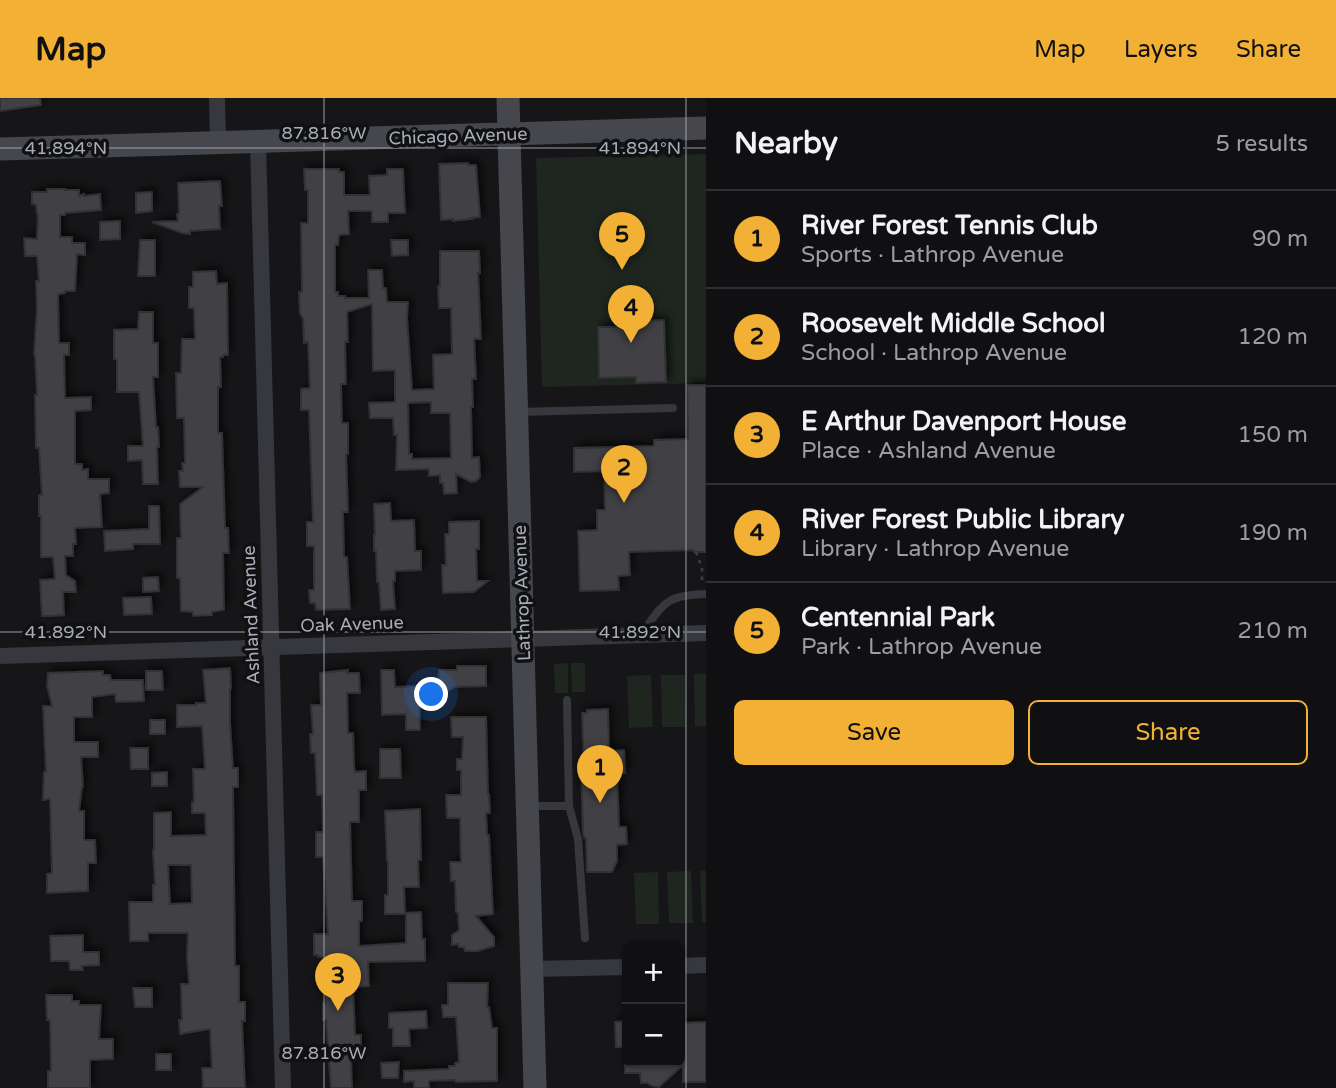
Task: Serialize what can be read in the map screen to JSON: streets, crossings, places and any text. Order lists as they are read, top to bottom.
{
  "streets": {
    "street": [
      "Chicago Avenue",
      "Lathrop Avenue",
      "Ashland Avenue",
      "Oak Avenue"
    ]
  },
  "crossings": [
    ["Chicago Avenue", "Lathrop Avenue"],
    ["Chicago Avenue", "Ashland Avenue"],
    ["Lathrop Avenue", "Oak Avenue"],
    ["Ashland Avenue", "Oak Avenue"]
  ],
  "page": {
    "header": "Map",
    "nav": ["Map", "Layers", "Share"],
    "heading": ["Nearby", "5 results"],
    "list": [
      {
        "mark": "1",
        "name": "River Forest Tennis Club",
        "note": "Sports · Lathrop Avenue",
        "value": "90 m"
      },
      {
        "mark": "2",
        "name": "Roosevelt Middle School",
        "note": "School · Lathrop Avenue",
        "value": "120 m"
      },
      {
        "mark": "3",
        "name": "E Arthur Davenport House",
        "note": "Place · Ashland Avenue",
        "value": "150 m"
      },
      {
        "mark": "4",
        "name": "River Forest Public Library",
        "note": "Library · Lathrop Avenue",
        "value": "190 m"
      },
      {
        "mark": "5",
        "name": "Centennial Park",
        "note": "Park · Lathrop Avenue",
        "value": "210 m"
      }
    ],
    "pins": [
      "5",
      "4",
      "2",
      "1",
      "3"
    ],
    "buttons": ["Save", "Share"],
    "map_buttons": ["+", "−"]
  },
  "coordinates": ["87.816°W", "41.894°N", "41.892°N"]
}
